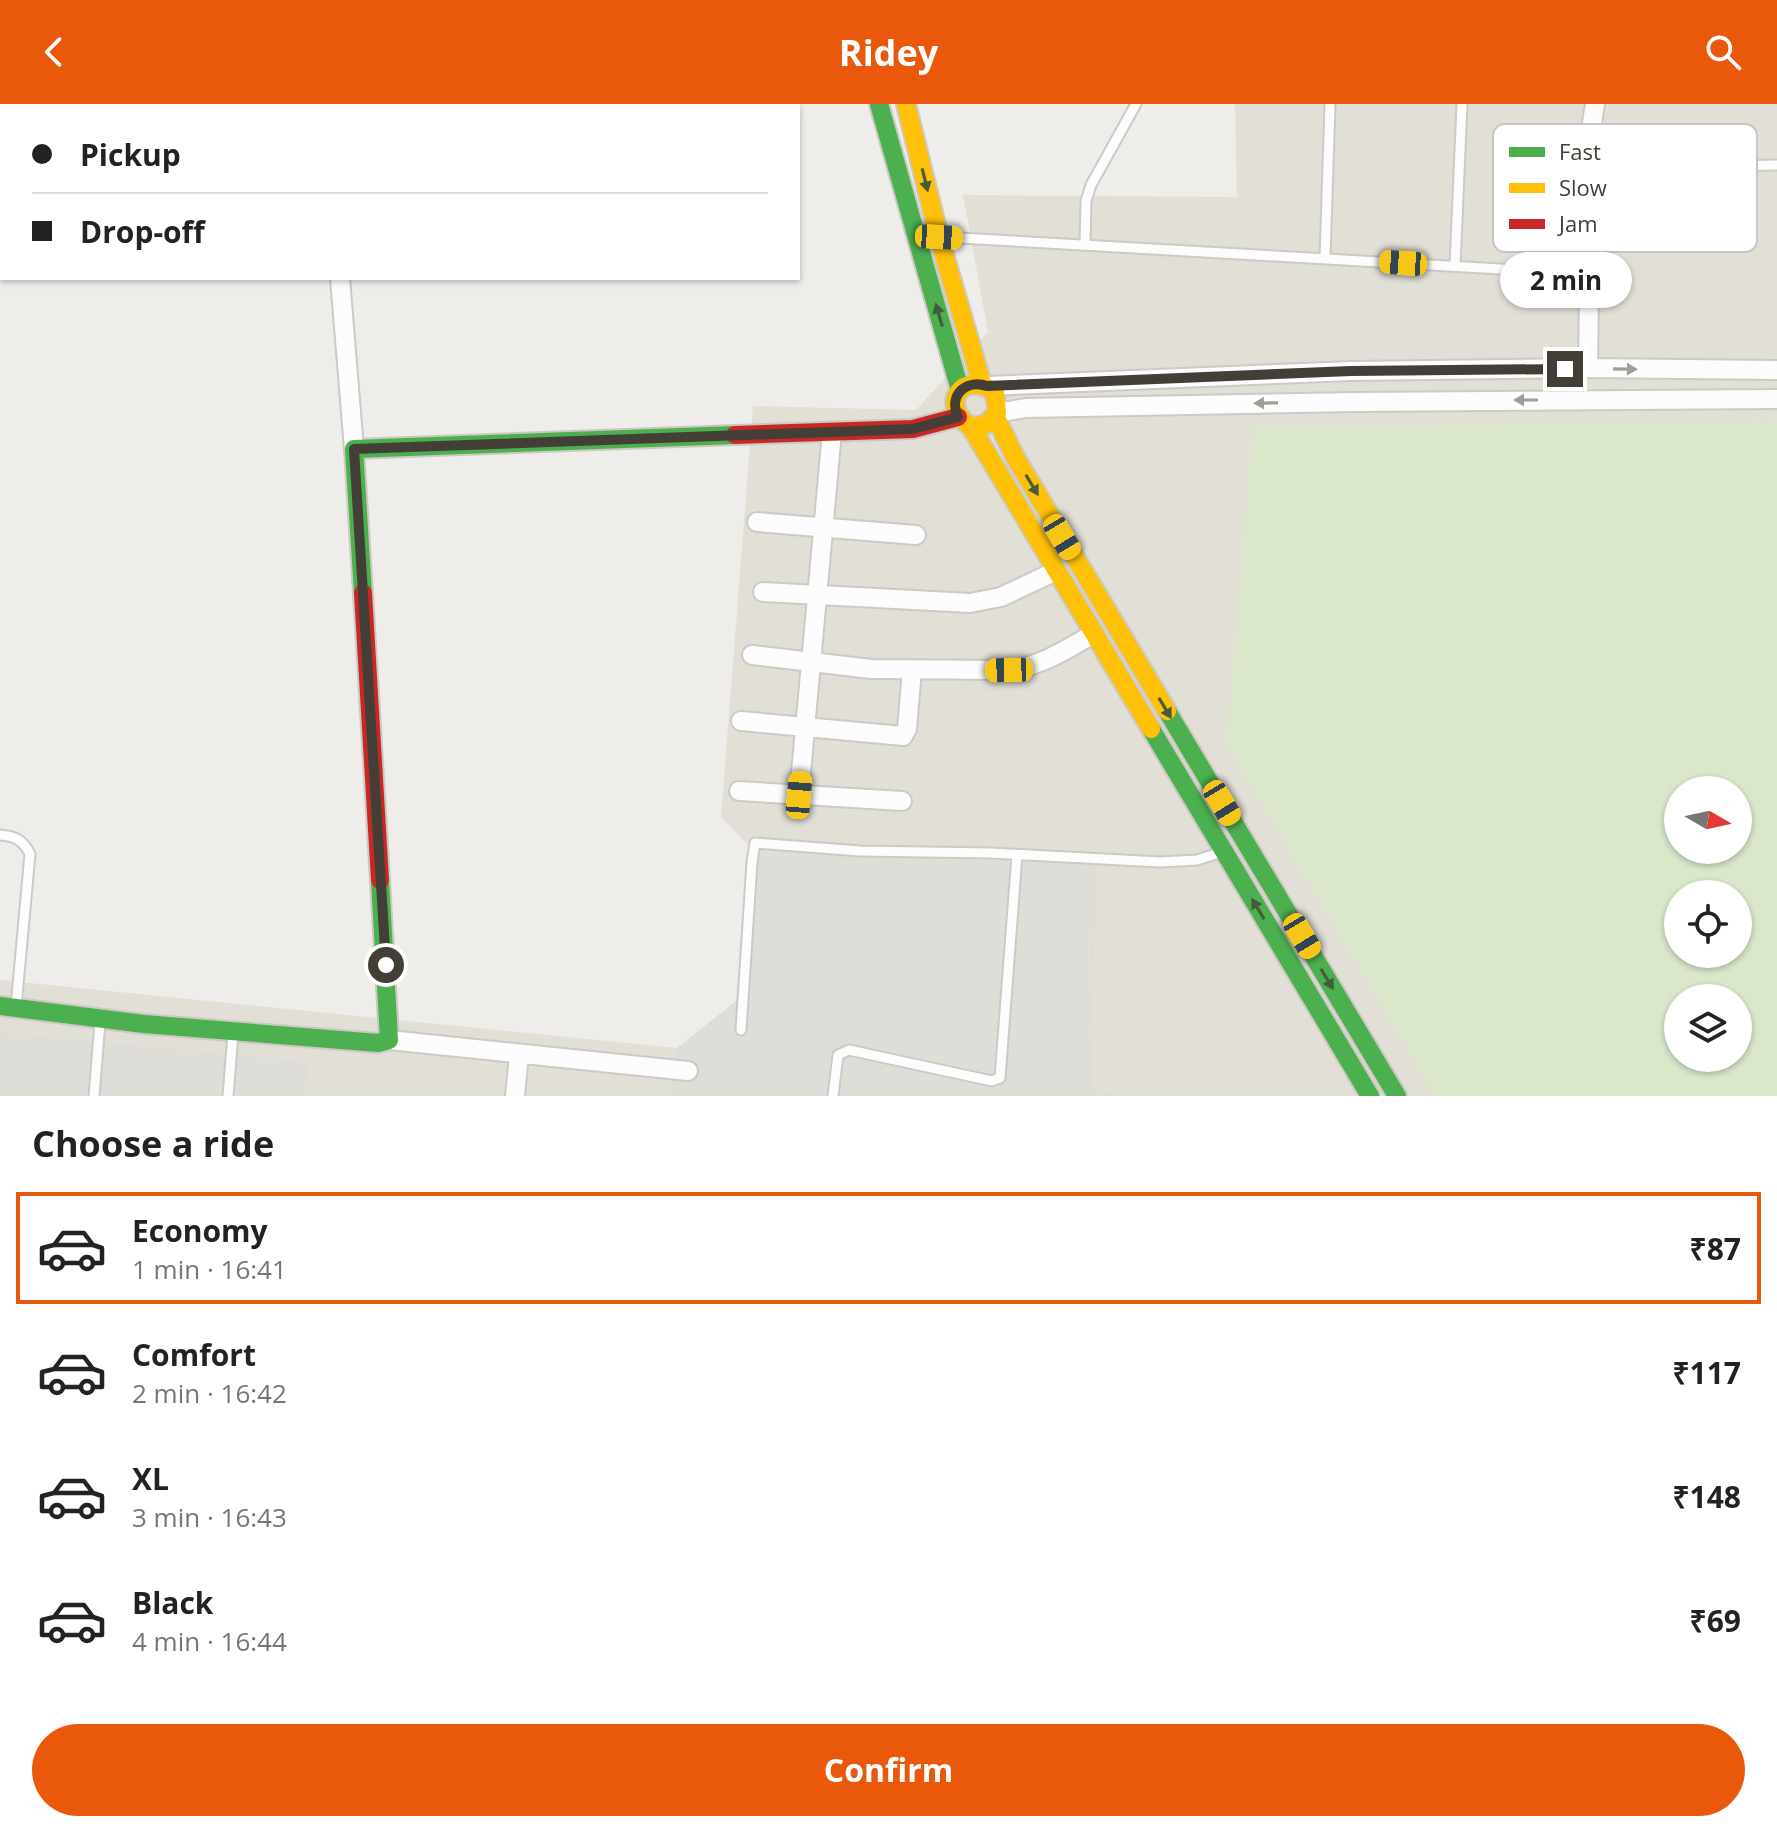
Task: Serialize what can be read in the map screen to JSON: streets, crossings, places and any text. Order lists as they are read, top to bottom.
{
  "legend": ["Fast", "Slow", "Jam"],
  "north": "right",
  "page": {
    "header": "Ridey",
    "banner": ["Pickup", "Drop-off"],
    "bubble": "2 min",
    "heading": "Choose a ride",
    "list": [
      {
        "name": "Economy",
        "note": "1 min · 16:41",
        "value": "₹87"
      },
      {
        "name": "Comfort",
        "note": "2 min · 16:42",
        "value": "₹117"
      },
      {
        "name": "XL",
        "note": "3 min · 16:43",
        "value": "₹148"
      },
      {
        "name": "Black",
        "note": "4 min · 16:44",
        "value": "₹69"
      }
    ],
    "buttons": "Confirm"
  }
}
